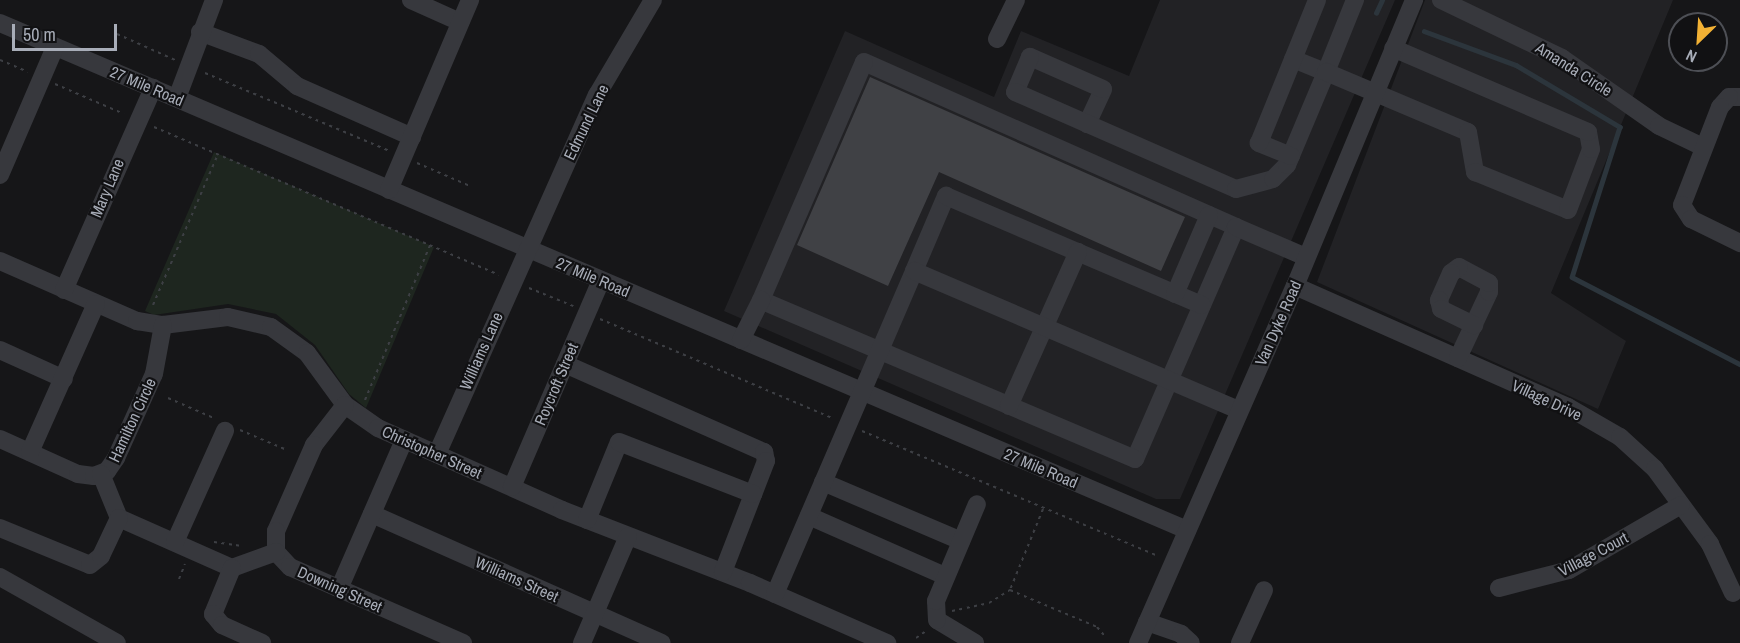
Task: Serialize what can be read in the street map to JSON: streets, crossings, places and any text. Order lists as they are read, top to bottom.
{
  "streets": {
    "street": [
      "Amanda Circle",
      "27 Mile Road",
      "Edmund Lane",
      "Mary Lane",
      "Van Dyke Road",
      "Williams Lane",
      "Roycroft Street",
      "Village Drive",
      "Hamilton Circle",
      "Christopher Street",
      "Village Court",
      "Williams Street",
      "Downing Street"
    ]
  },
  "crossings": [
    ["27 Mile Road", "Edmund Lane"],
    ["27 Mile Road", "Mary Lane"],
    ["27 Mile Road", "Van Dyke Road"],
    ["27 Mile Road", "Williams Lane"],
    ["27 Mile Road", "Roycroft Street"],
    ["Edmund Lane", "Williams Lane"],
    ["Mary Lane", "Christopher Street"],
    ["Van Dyke Road", "Village Drive"],
    ["Williams Lane", "Christopher Street"],
    ["Roycroft Street", "Christopher Street"],
    ["Village Drive", "Village Court"],
    ["Hamilton Circle", "Christopher Street"]
  ],
  "scale_bar": "50 m",
  "north": "bottom left"
}
